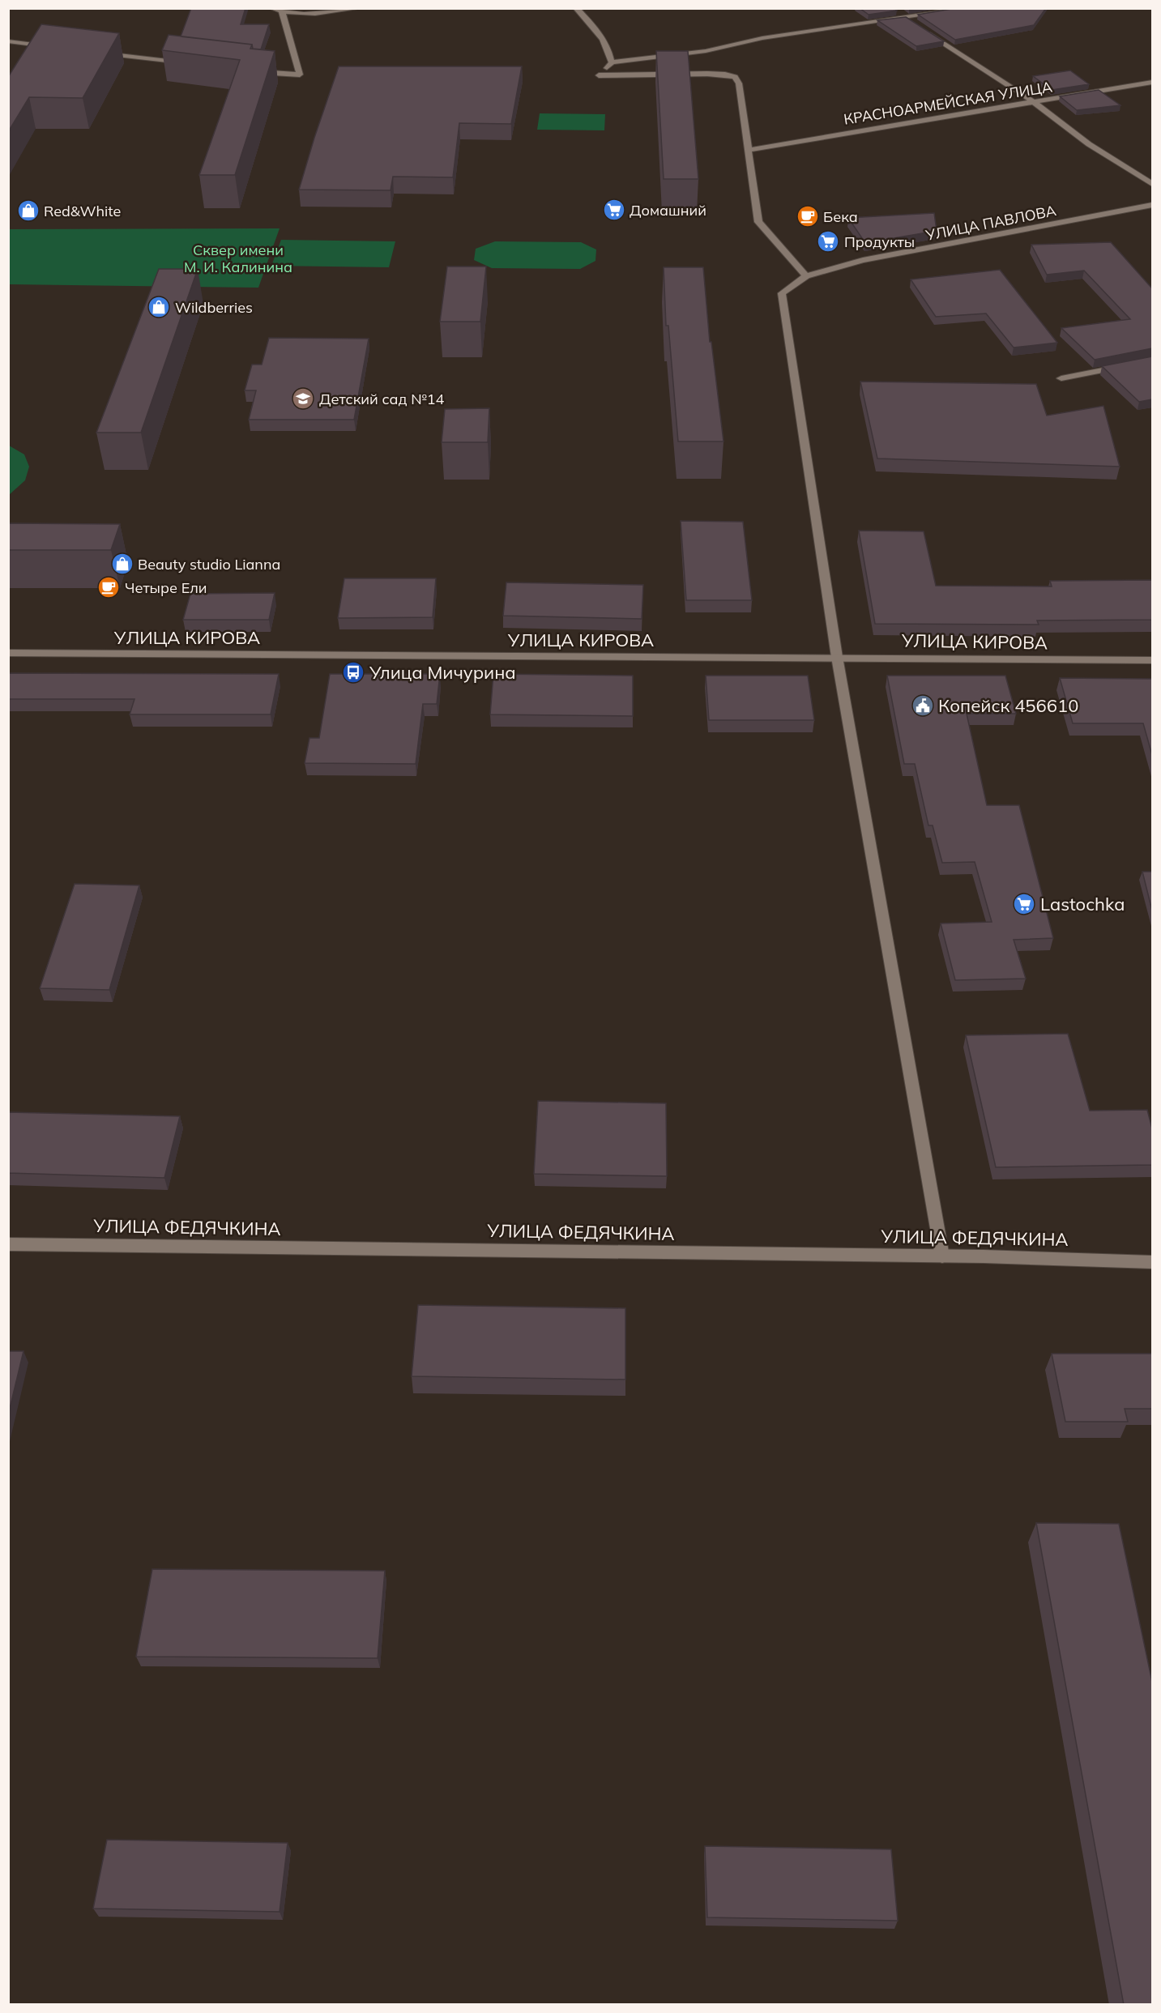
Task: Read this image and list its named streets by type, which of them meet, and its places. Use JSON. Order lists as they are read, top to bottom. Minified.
{"streets":{"street":["КРАСНОАРМЕЙСКАЯ УЛИЦА","УЛИЦА ПАВЛОВА","УЛИЦА КИРОВА","УЛИЦА ФЕДЯЧКИНА"]},"parks":["Сквер имени М. И. Калинина"],"places":{"supermarket":["Домашний","Продукты","Lastochka"],"shop":["Red&White","Wildberries","Beauty studio Lianna"],"cafe":["Бека","Четыре Ели"],"school or university":["Детский сад №14"],"bus stop":["Улица Мичурина"],"public building":["Копейск 456610"]}}
